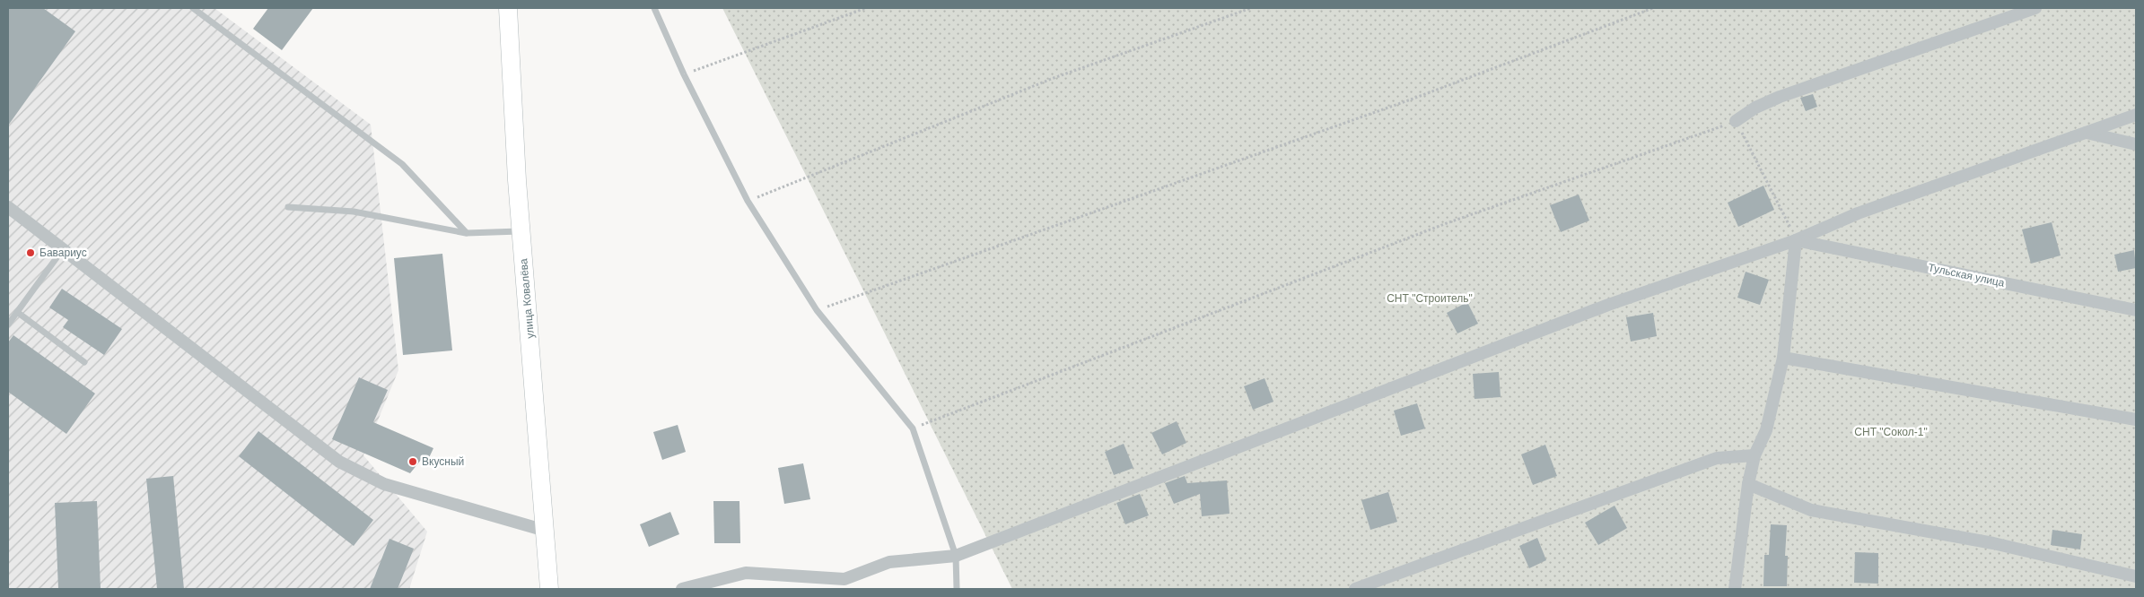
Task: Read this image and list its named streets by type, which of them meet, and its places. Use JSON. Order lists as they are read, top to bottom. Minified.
{"streets":{"street":["Тульская улица","улица Ковалёва"]},"parks":["СНТ \"Строитель\"","СНТ \"Сокол-1\""],"places":["Бавариус","Вкусный"]}
